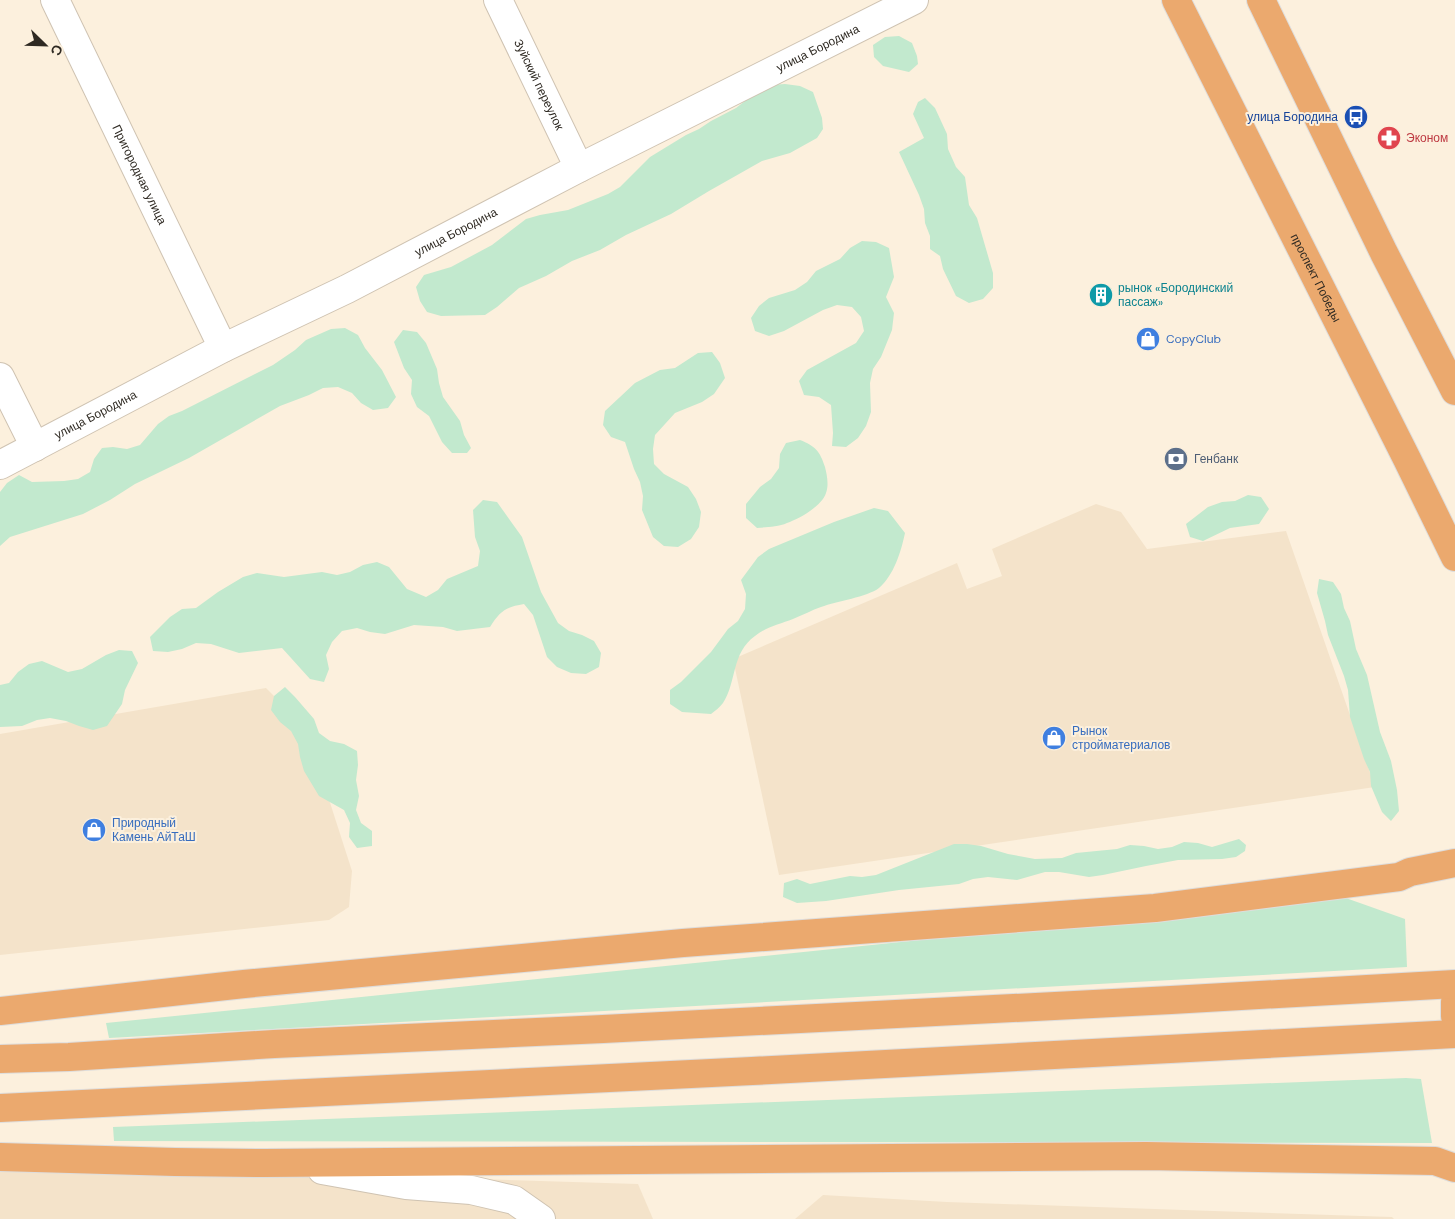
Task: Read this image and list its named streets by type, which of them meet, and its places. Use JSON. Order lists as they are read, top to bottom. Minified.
{"streets":{"main road":["проспект Победы"],"street":["улица Бородина","Зуйский переулок","Пригородная улица"]},"crossings":[["улица Бородина","Зуйский переулок"],["улица Бородина","Пригородная улица"]],"places":{"bus stop":["улица Бородина"],"pharmacy":["Эконом"],"building":["рынок «Бородинский пассаж»"],"shop":["CopyClub","Рынок стройматериалов","Природный Камень АйТаШ"],"bank":["Генбанк"]},"north":"bottom right"}
